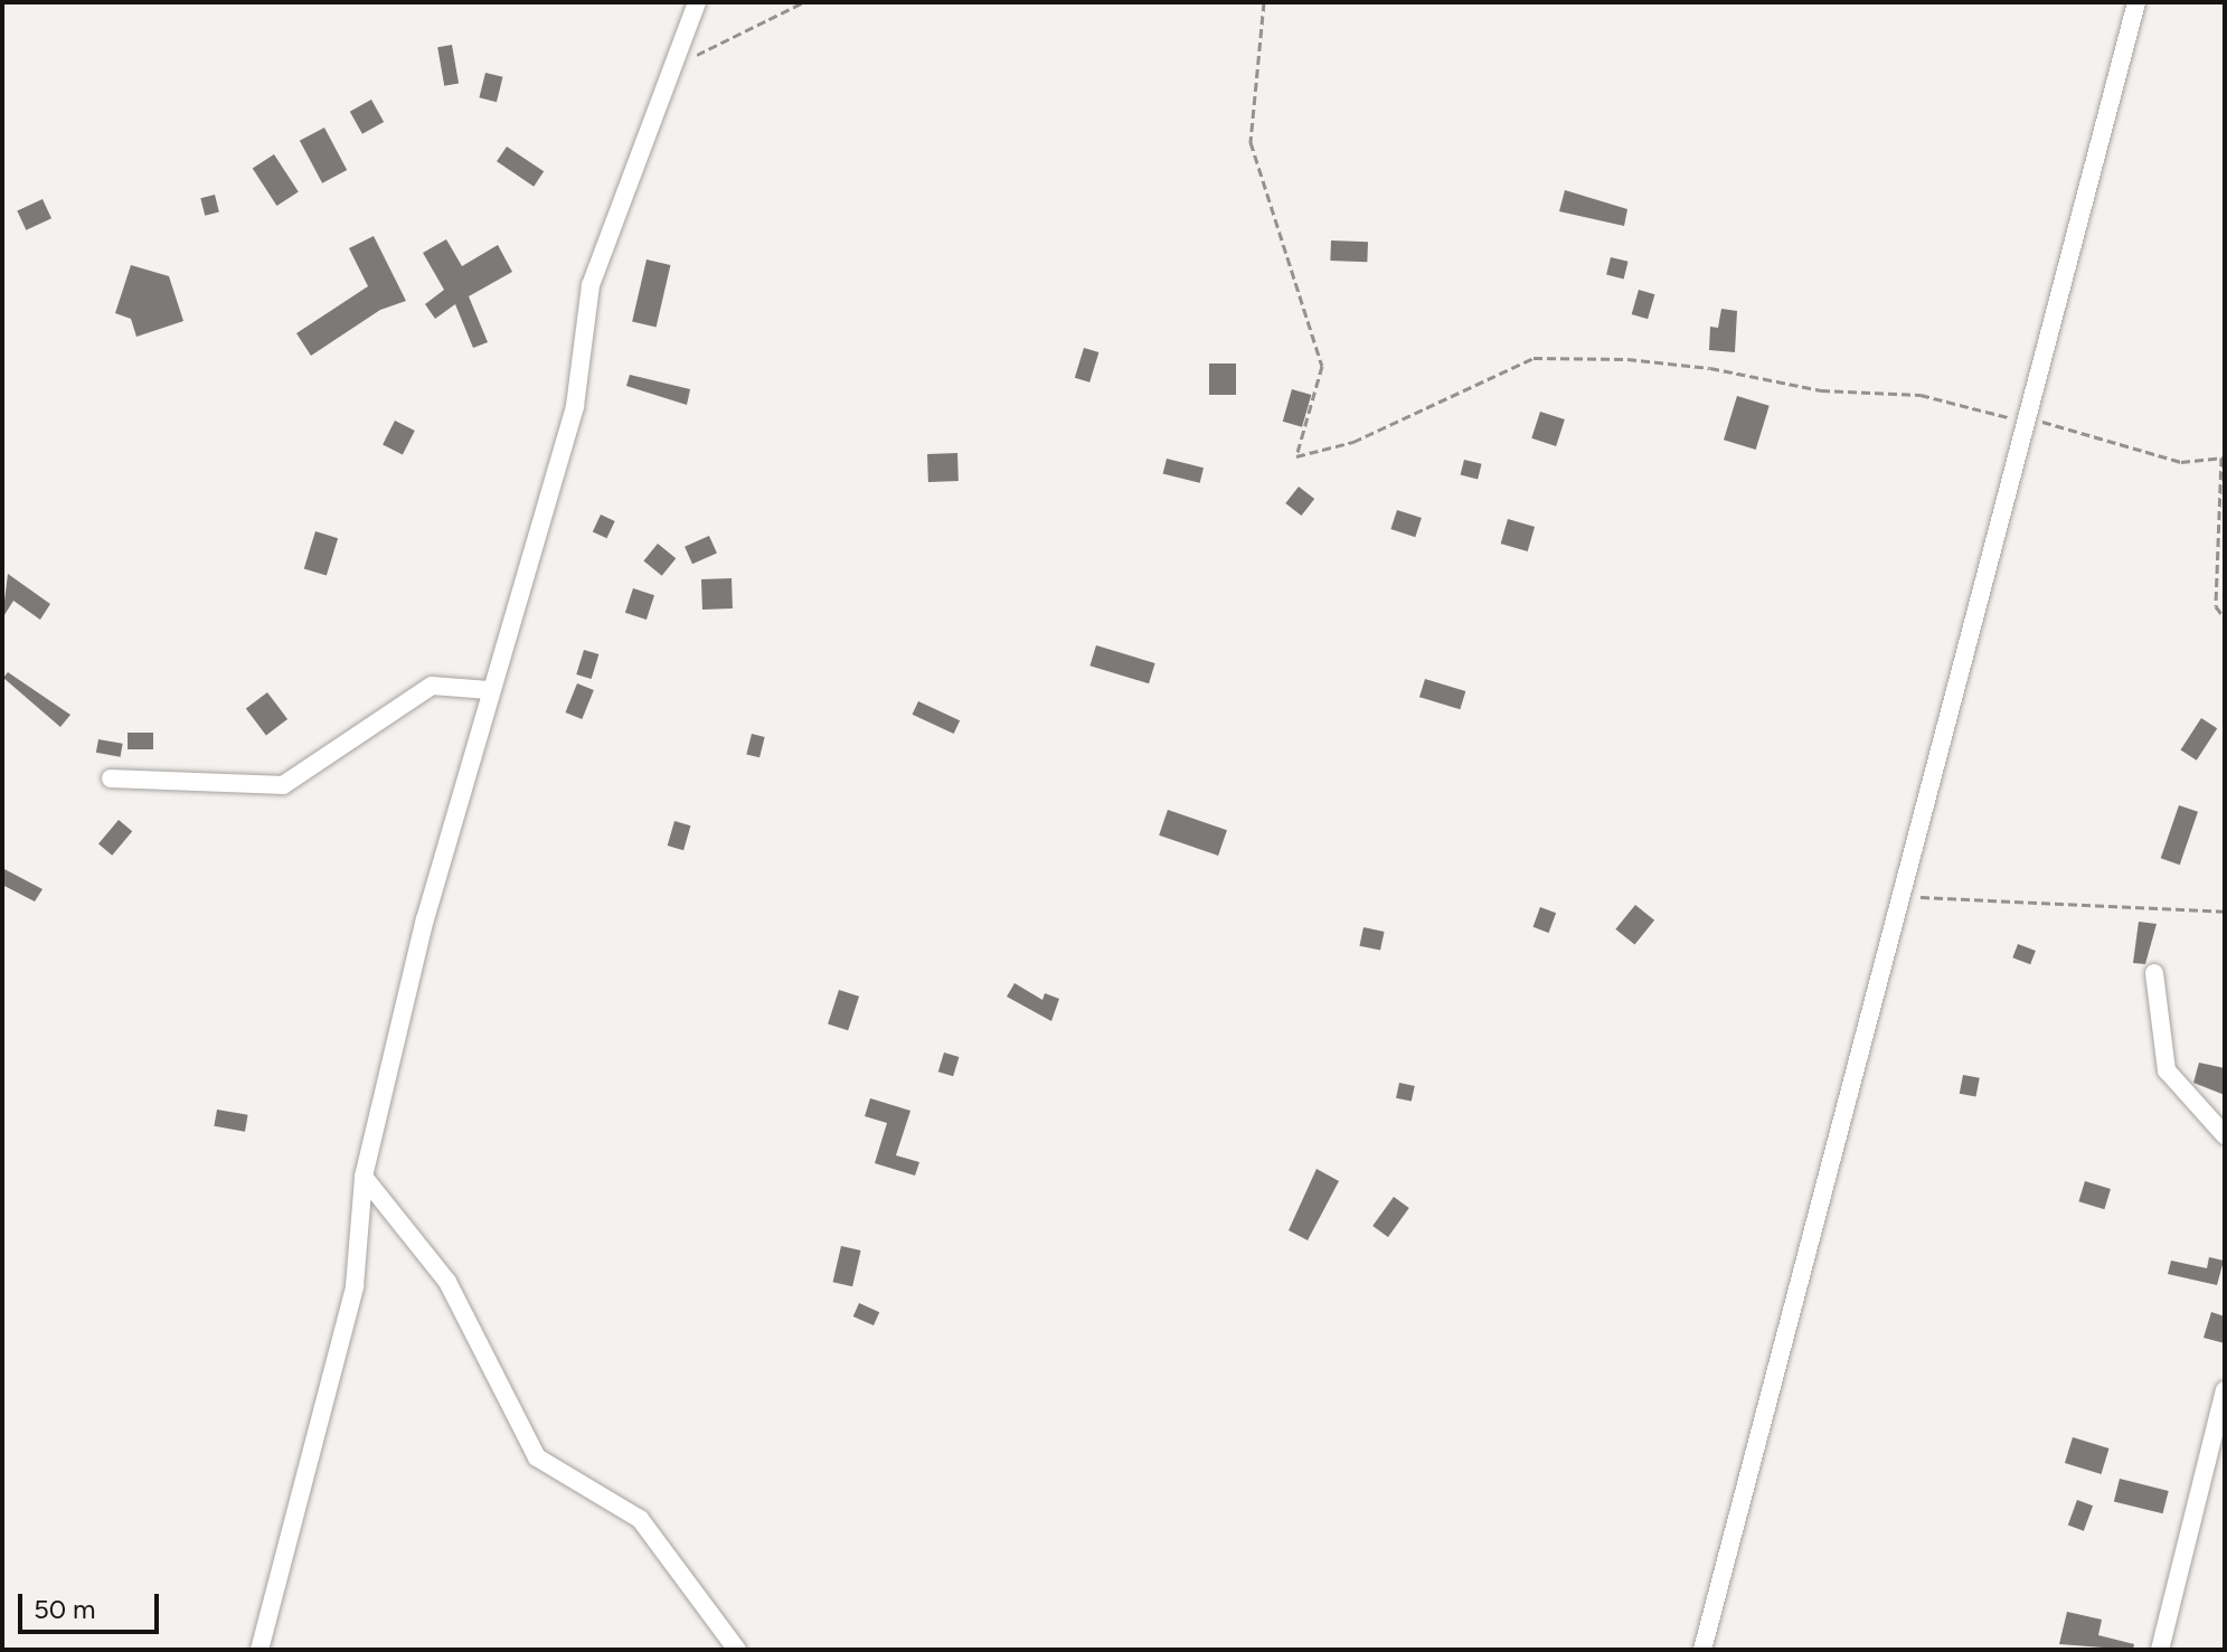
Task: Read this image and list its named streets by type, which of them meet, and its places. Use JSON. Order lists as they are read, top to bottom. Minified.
{"scale_bar":"50 m"}
